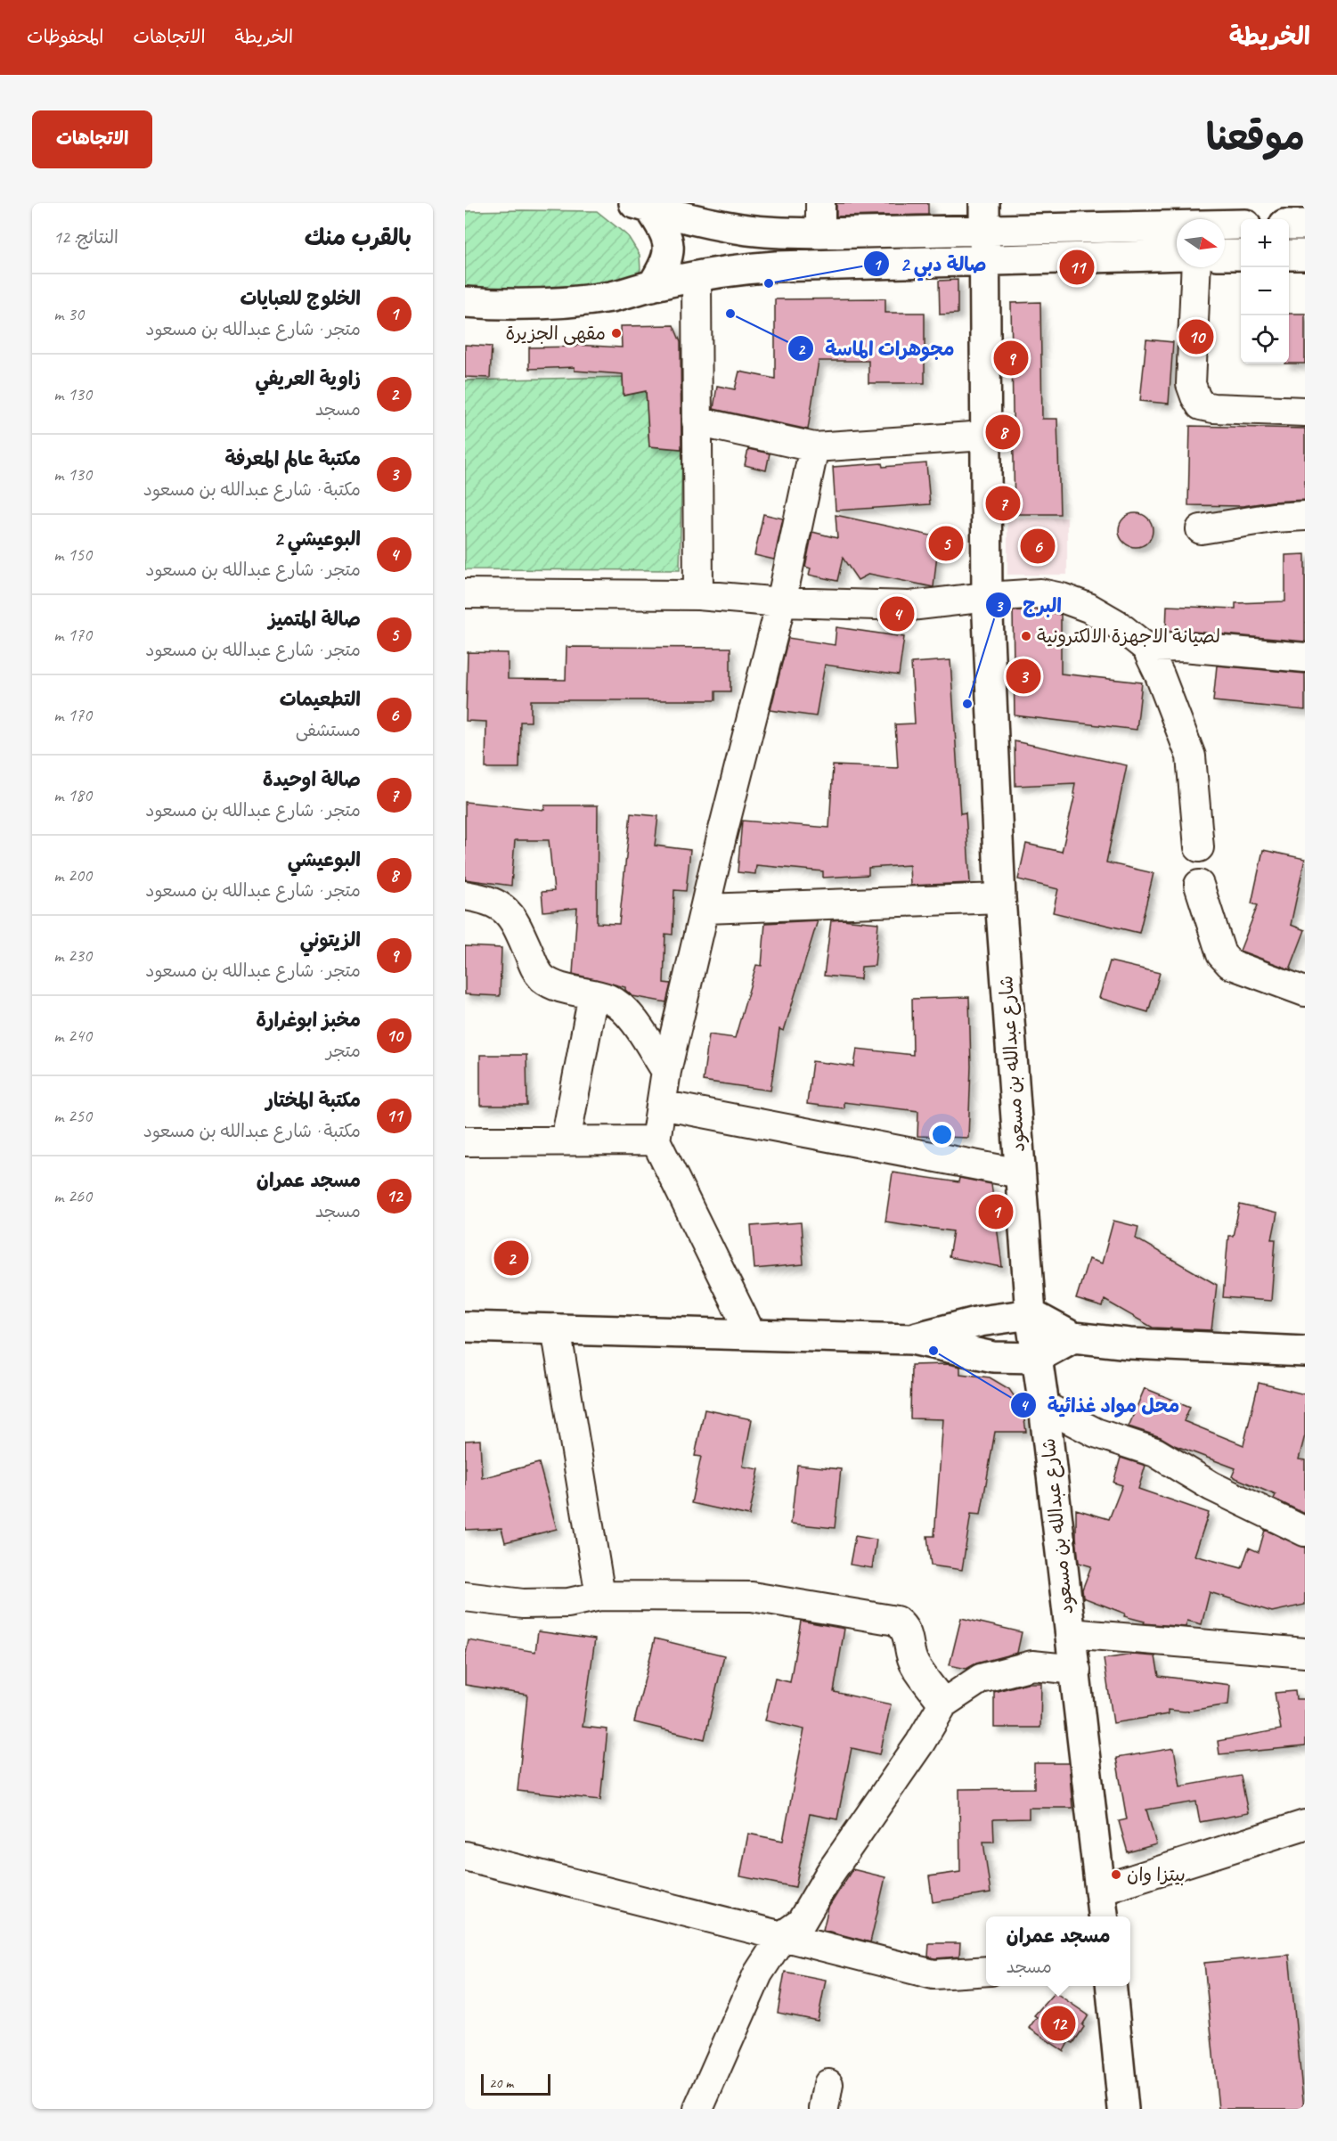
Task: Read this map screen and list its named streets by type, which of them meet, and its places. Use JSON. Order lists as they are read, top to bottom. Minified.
{"streets":{"street":["شارع عبدالله بن مسعود"]},"places":["صالة دبي 2","مجوهرات الماسة","مقهى الجزيرة","لصيانة اﻻجهزة اﻻلكترونية","البرج","محل مواد غذائية","بيتزا وان"],"scale_bar":"20 m","north":"right","page":{"header":"الخريطة","nav":["الخريطة","الاتجاهات","المحفوظات"],"title":"موقعنا","buttons":"الاتجاهات","heading":["بالقرب منك","النتائج: 12"],"map_buttons":["+","−"],"pins":["11","10","9","8","7","5","6","4","3","1","2","12"],"list":[{"mark":"1","name":"الخلوج للعبايات","note":"متجر · شارع عبدالله بن مسعود","value":"30 m"},{"mark":"2","name":"زاوية العريفي","note":"مسجد","value":"130 m"},{"mark":"3","name":"مكتبة عالم المعرفة","note":"مكتبة · شارع عبدالله بن مسعود","value":"130 m"},{"mark":"4","name":"البوعيشي 2","note":"متجر · شارع عبدالله بن مسعود","value":"150 m"},{"mark":"5","name":"صالة المتميز","note":"متجر · شارع عبدالله بن مسعود","value":"170 m"},{"mark":"6","name":"التطعيمات","note":"مستشفى","value":"170 m"},{"mark":"7","name":"صالة اوحيدة","note":"متجر · شارع عبدالله بن مسعود","value":"180 m"},{"mark":"8","name":"البوعيشي","note":"متجر · شارع عبدالله بن مسعود","value":"200 m"},{"mark":"9","name":"الزيتوني","note":"متجر · شارع عبدالله بن مسعود","value":"230 m"},{"mark":"10","name":"مخبز ابوغرارة","note":"متجر","value":"240 m"},{"mark":"11","name":"مكتبة المختار","note":"مكتبة · شارع عبدالله بن مسعود","value":"250 m"},{"mark":"12","name":"مسجد عمران","note":"مسجد","value":"260 m"}],"popup":["مسجد عمران","مسجد"],"scale":"20 m"}}
